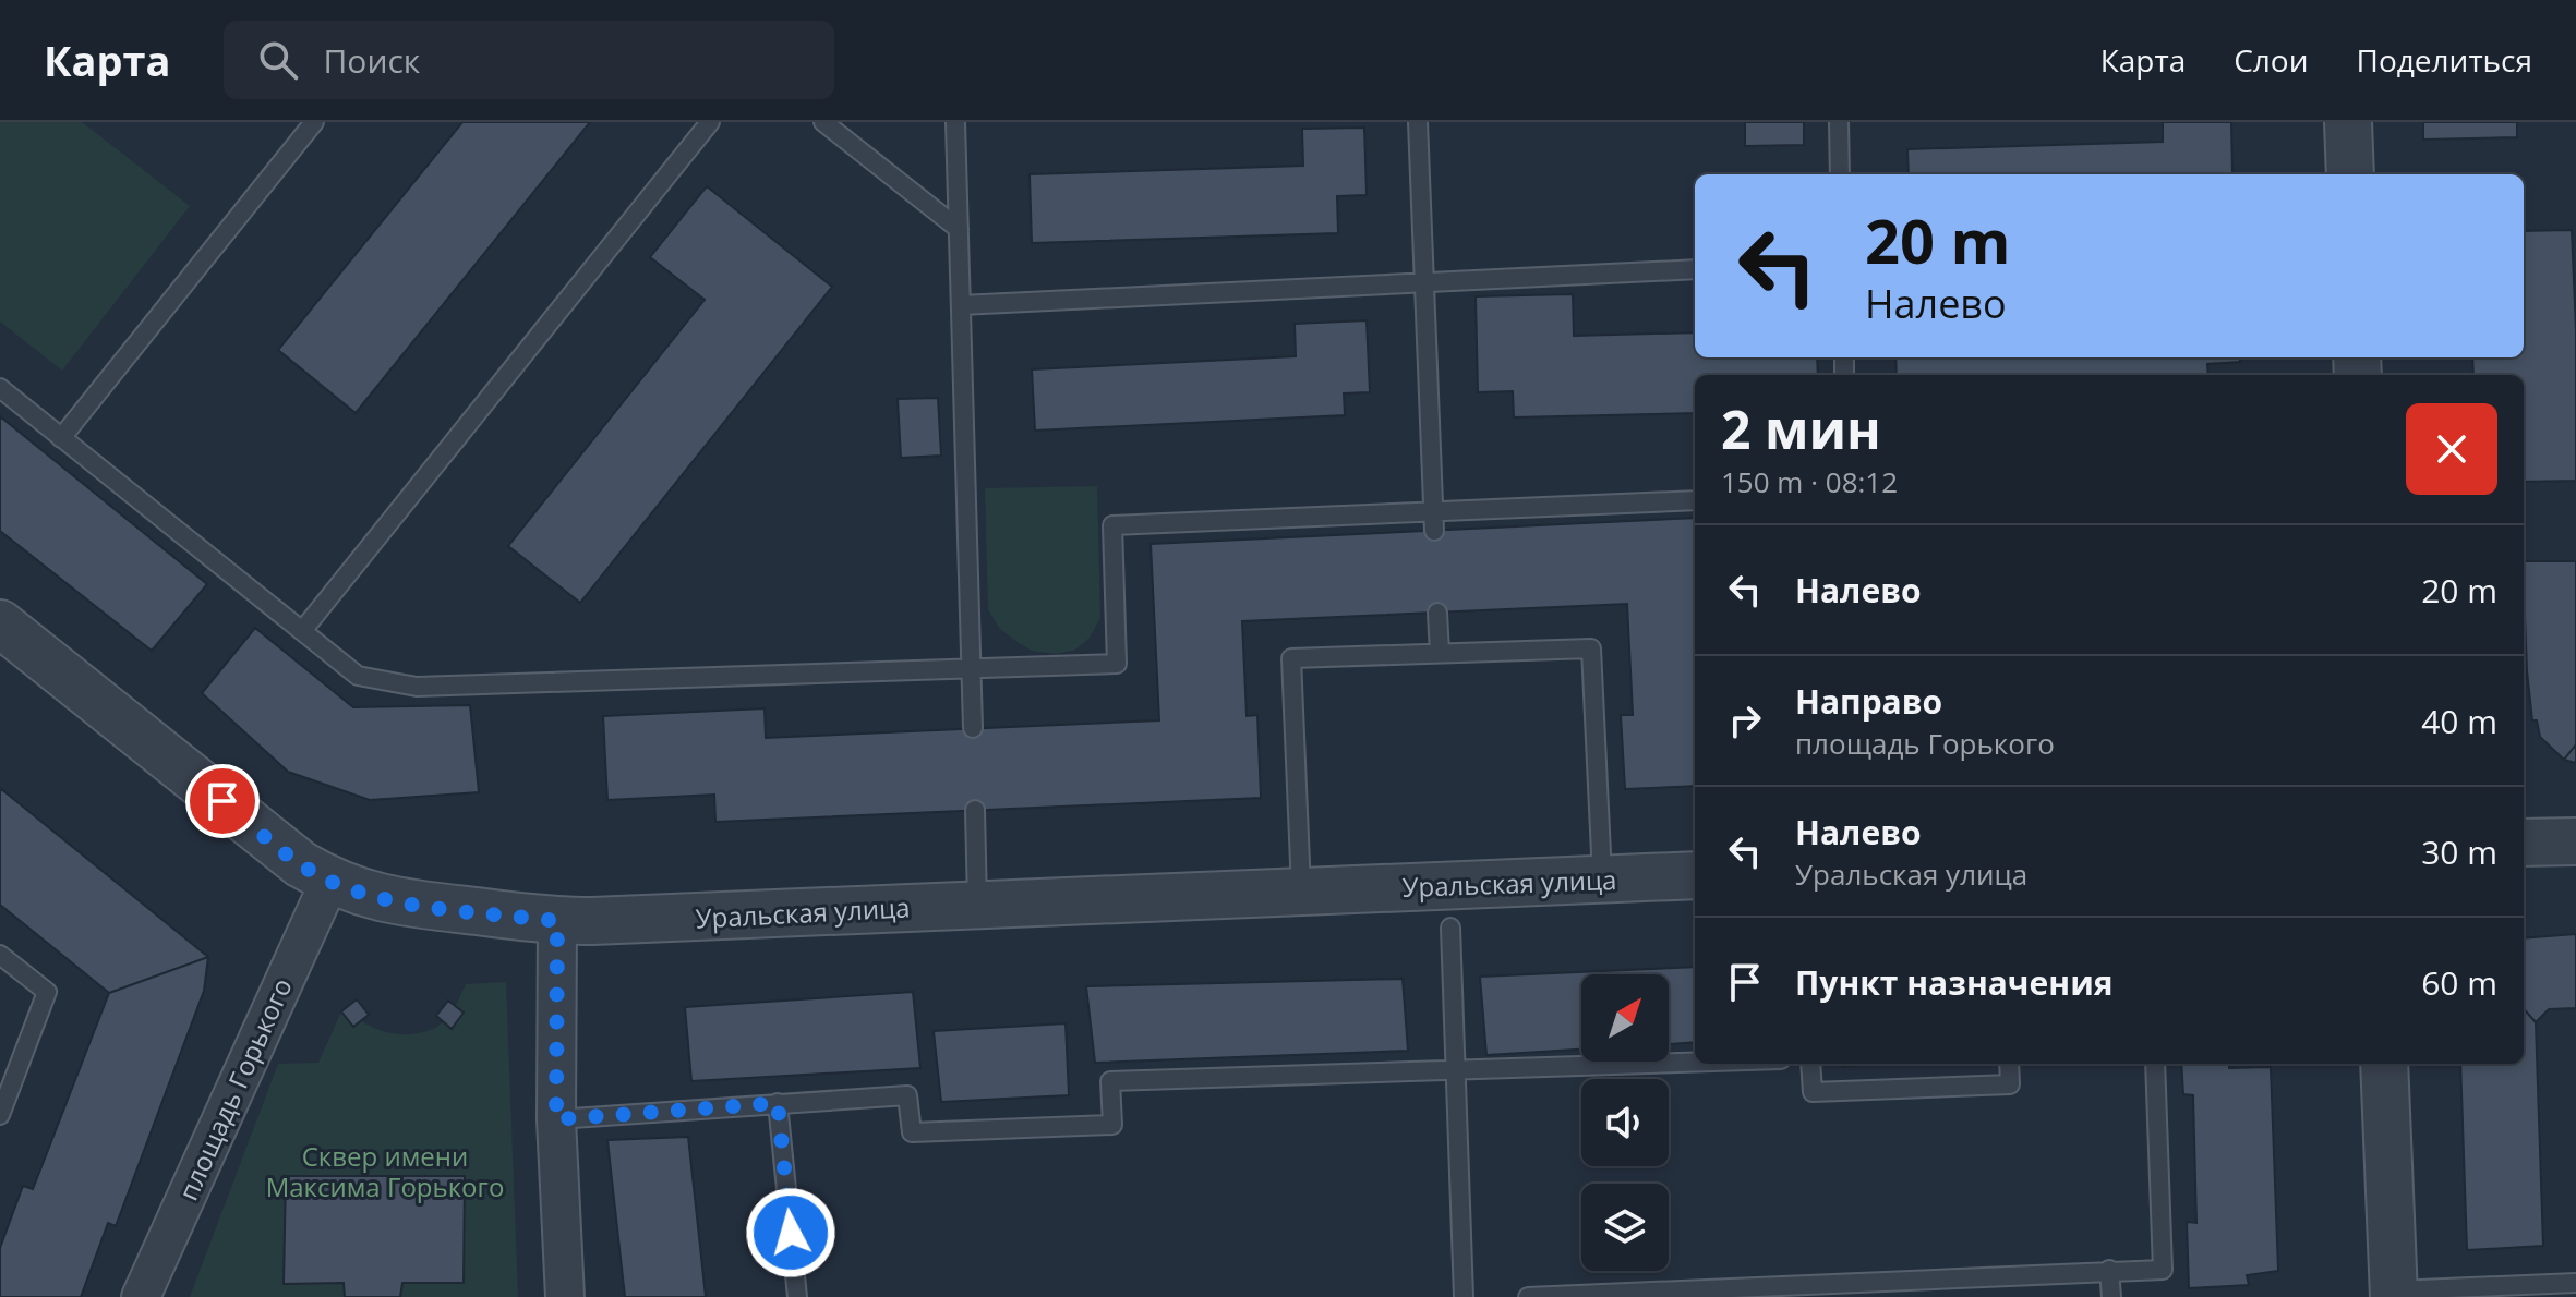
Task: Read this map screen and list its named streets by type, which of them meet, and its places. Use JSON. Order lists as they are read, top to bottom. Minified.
{"streets":{"street":["Уральская улица","площадь Горького"]},"crossings":[["Уральская улица","площадь Горького"]],"parks":["Сквер имени Максима Горького"],"north":"top right","page":{"header":"Карта","search":"Поиск","nav":["Карта","Слои","Поделиться"],"turn":["20 m","Налево"],"heading":["2 мин","150 m · 08:12"],"list":[{"name":"Налево","value":"20 m"},{"name":"Направо","note":"площадь Горького","value":"40 m"},{"name":"Налево","note":"Уральская улица","value":"30 m"},{"name":"Пункт назначения","value":"60 m"}]}}
